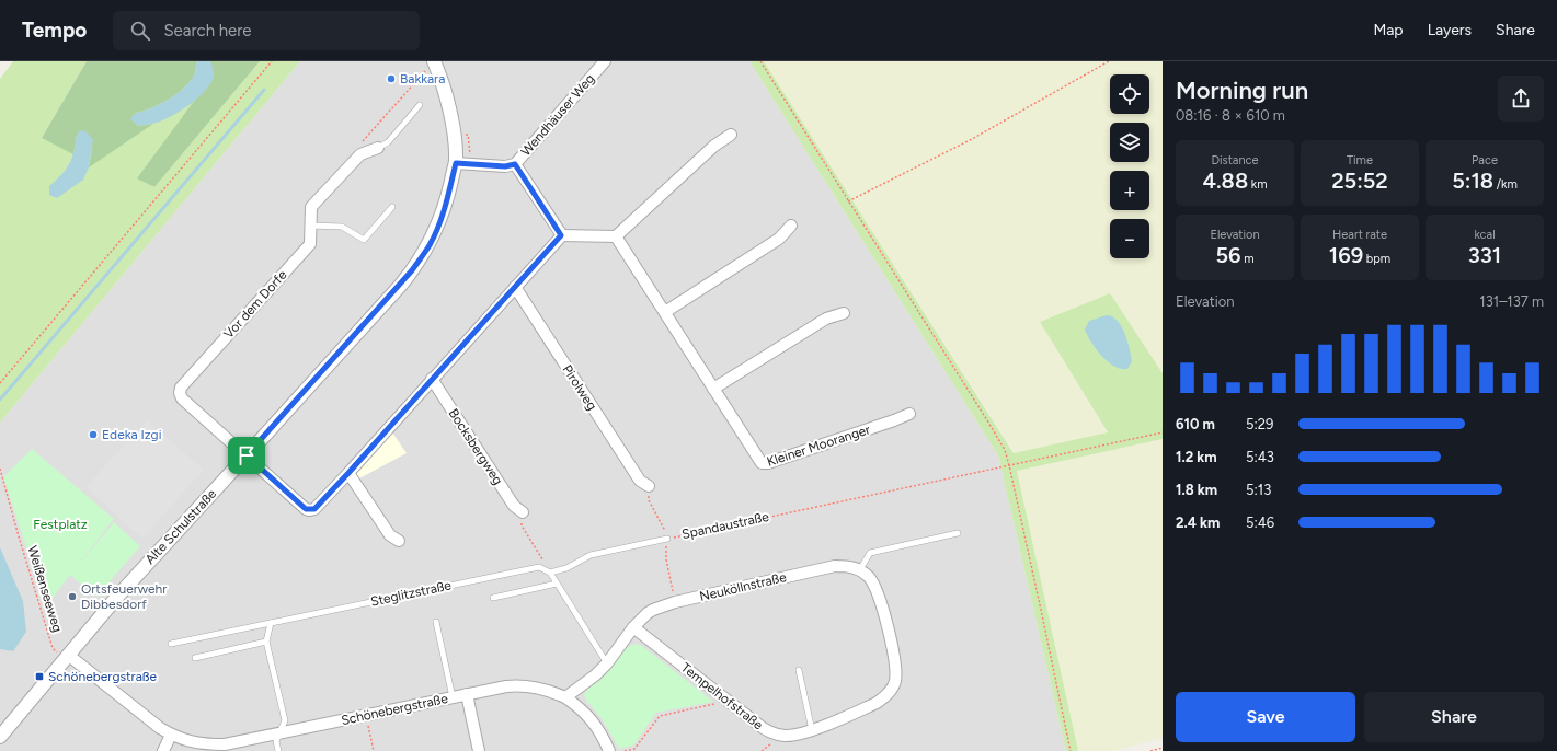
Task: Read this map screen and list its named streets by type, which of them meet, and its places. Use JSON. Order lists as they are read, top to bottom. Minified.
{"streets":{"street":["Wendhäuser Weg","Vor dem Dorfe","Pirolweg","Kleiner Mooranger","Bocksbergweg","Alte Schulstraße","Neuköllnstraße","Tempelhofstraße","Schönebergstraße"],"lane":["Spandaustraße","Steglitzstraße"],"path":["Weißenseeweg"]},"crossings":[["Wendhäuser Weg","Alte Schulstraße"],["Vor dem Dorfe","Alte Schulstraße"],["Spandaustraße","Steglitzstraße"],["Alte Schulstraße","Weißenseeweg"],["Alte Schulstraße","Schönebergstraße"],["Neuköllnstraße","Tempelhofstraße"],["Weißenseeweg","Schönebergstraße"]],"parks":["Festplatz"],"places":{"other":["Bakkara","Edeka Izgi","Ortsfeuerwehr Dibbesdorf"],"transit":["Schönebergstraße"]},"page":{"header":"Tempo","search":"Search here","nav":["Map","Layers","Share"],"heading":["Morning run","08:16 · 8 × 610 m"],"map_buttons":["+","−"],"stats":[["Distance","4.88 km"],["Time","25:52"],["Pace","5:18 /km"],["Elevation","56 m"],["Heart rate","169 bpm"],["kcal","331"]],"chart":["Elevation","131–137 m"],"list":[{"name":"610 m","note":"5:29"},{"name":"1.2 km","note":"5:43"},{"name":"1.8 km","note":"5:13"},{"name":"2.4 km","note":"5:46"}],"buttons":["Save","Share"]}}
